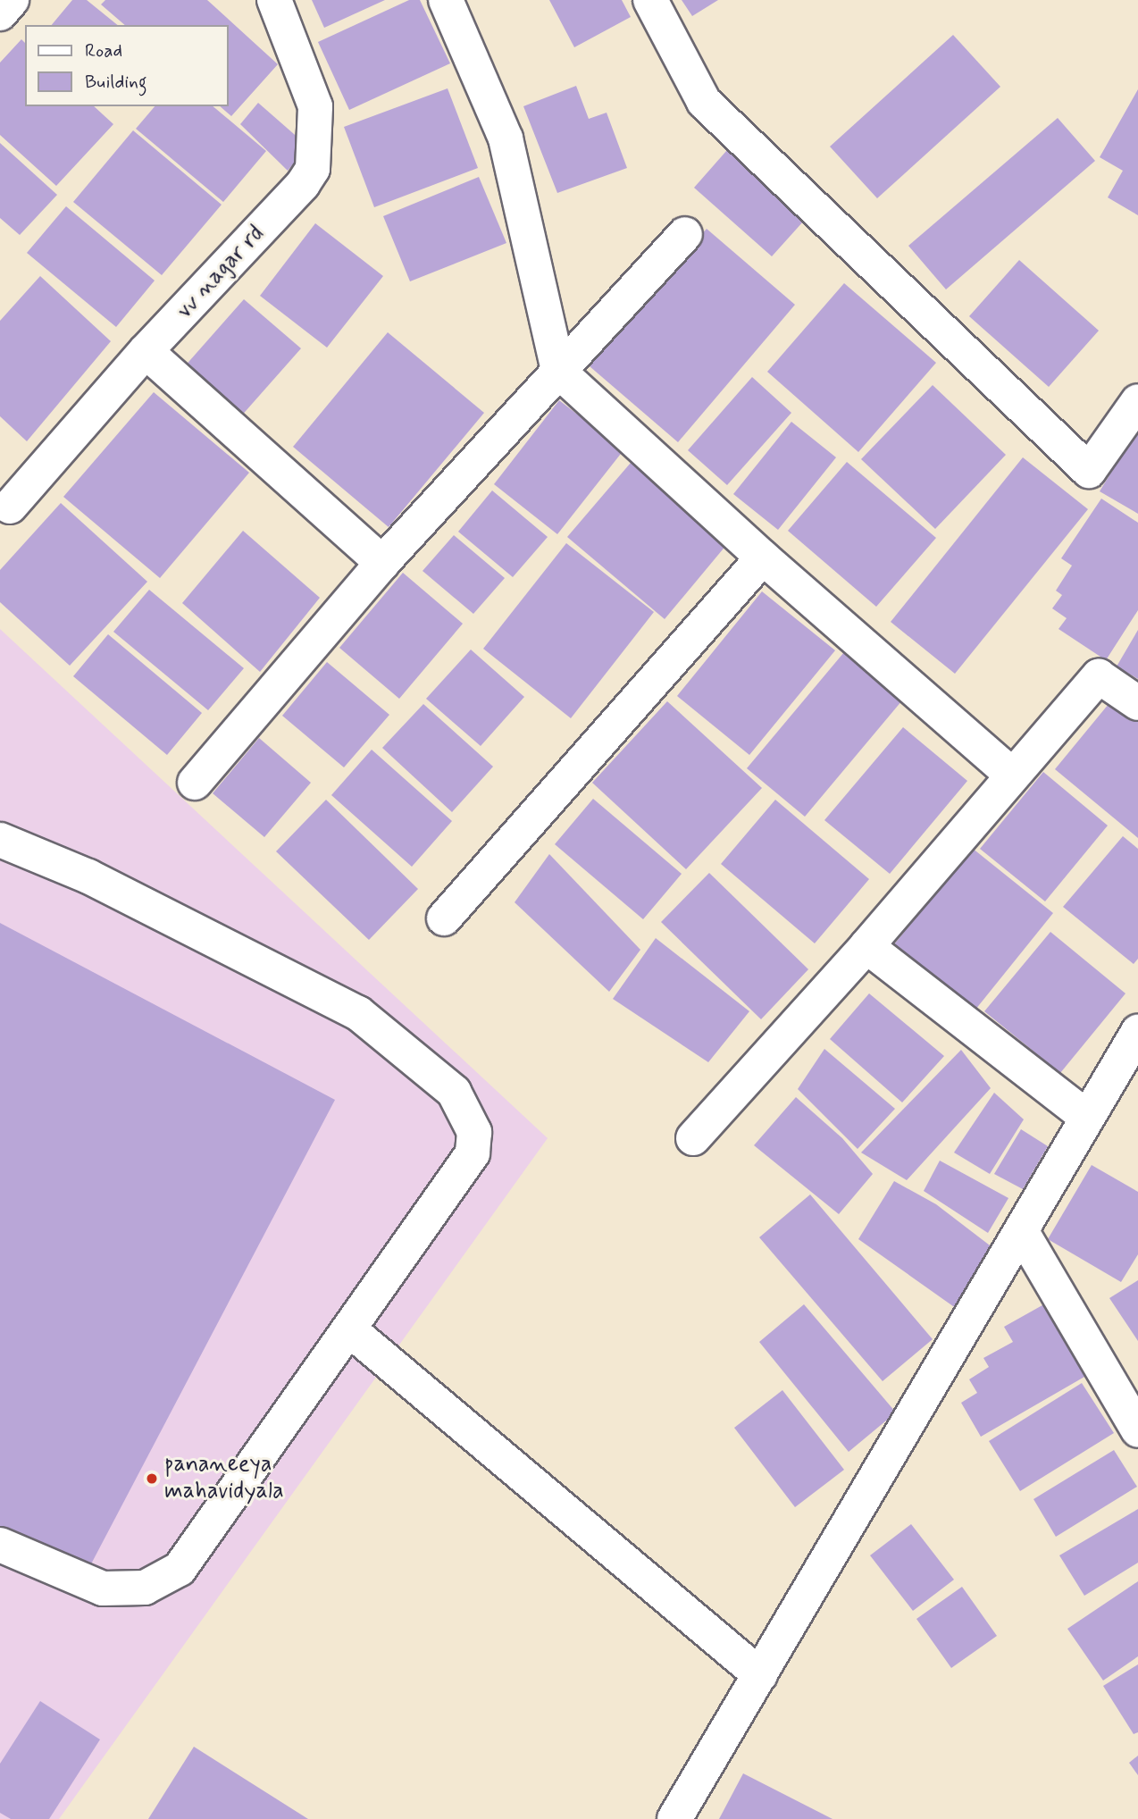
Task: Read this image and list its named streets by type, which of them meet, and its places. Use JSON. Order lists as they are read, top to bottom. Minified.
{"streets":{"street":["vv nagar rd"]},"places":["pananeeya mahavidyala"],"legend":["Road","Building"]}
